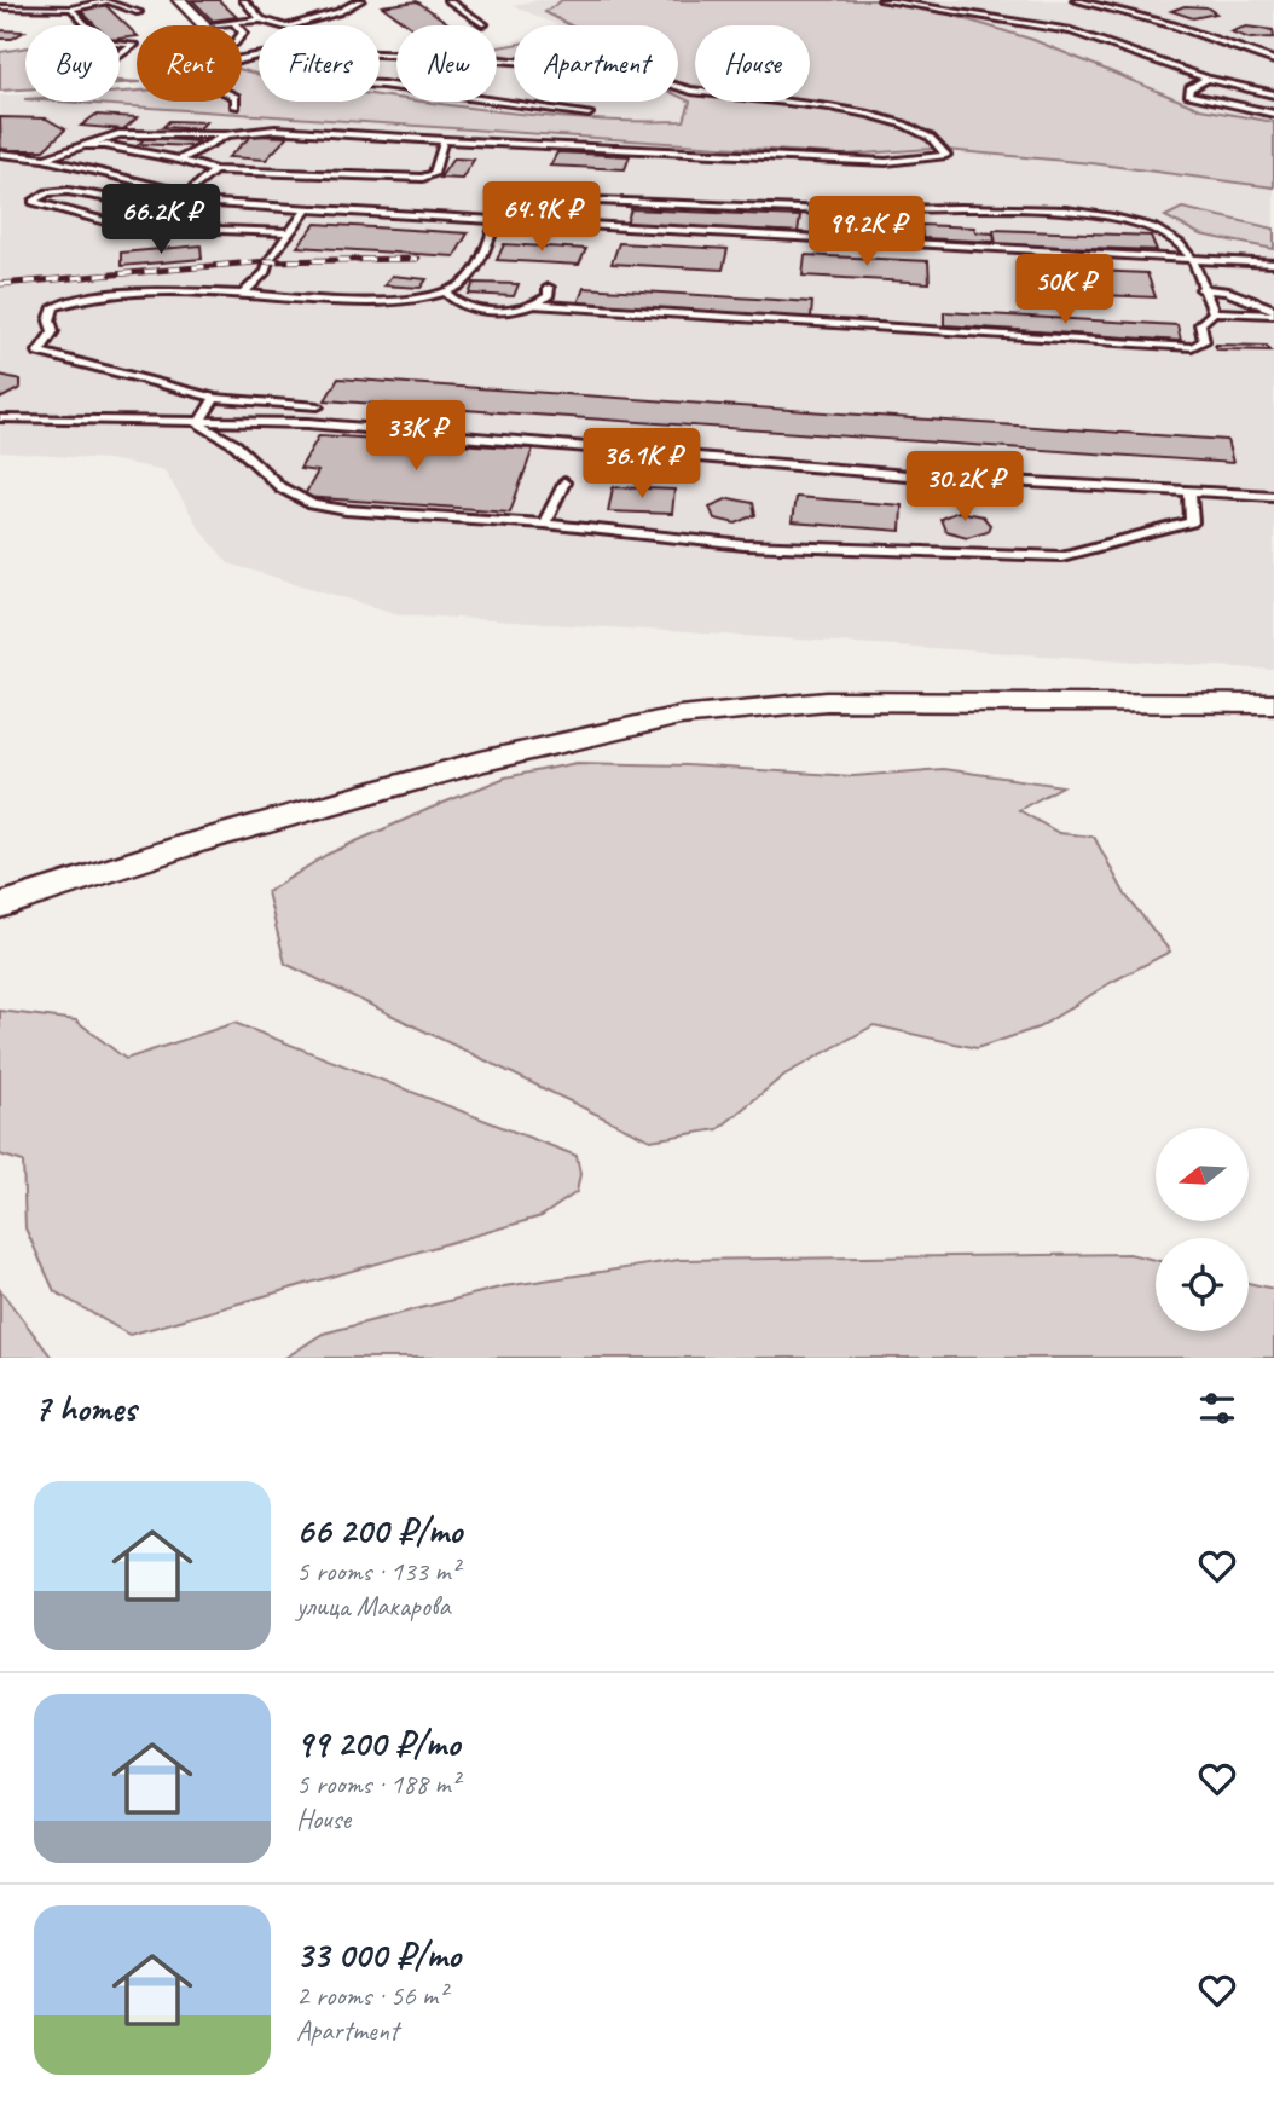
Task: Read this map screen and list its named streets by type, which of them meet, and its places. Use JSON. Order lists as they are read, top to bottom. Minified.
{"north":"left","page":{"chip":["Buy","Rent","Filters","New","Apartment","House"],"price":["64.9K ₽","66.2K ₽","99.2K ₽","50K ₽","33K ₽","36.1K ₽","30.2K ₽"],"heading":"7 homes","list":[{"name":"66 200 ₽/mo","note":"5 rooms · 133 m² · улица Макарова"},{"name":"99 200 ₽/mo","note":"5 rooms · 188 m² · House"},{"name":"33 000 ₽/mo","note":"2 rooms · 56 m² · Apartment"}]}}
